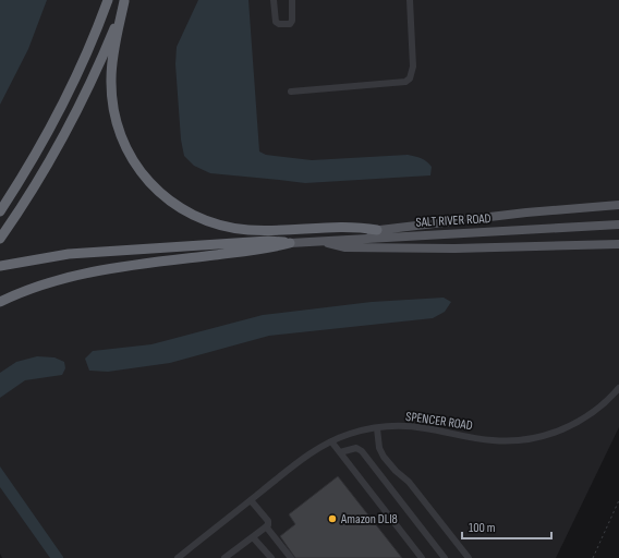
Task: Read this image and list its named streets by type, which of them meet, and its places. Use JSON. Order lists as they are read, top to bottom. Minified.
{"streets":{"main road":["SALT RIVER ROAD"],"street":["SPENCER ROAD"]},"places":["Amazon DLI8"],"scale_bar":"100 m"}
